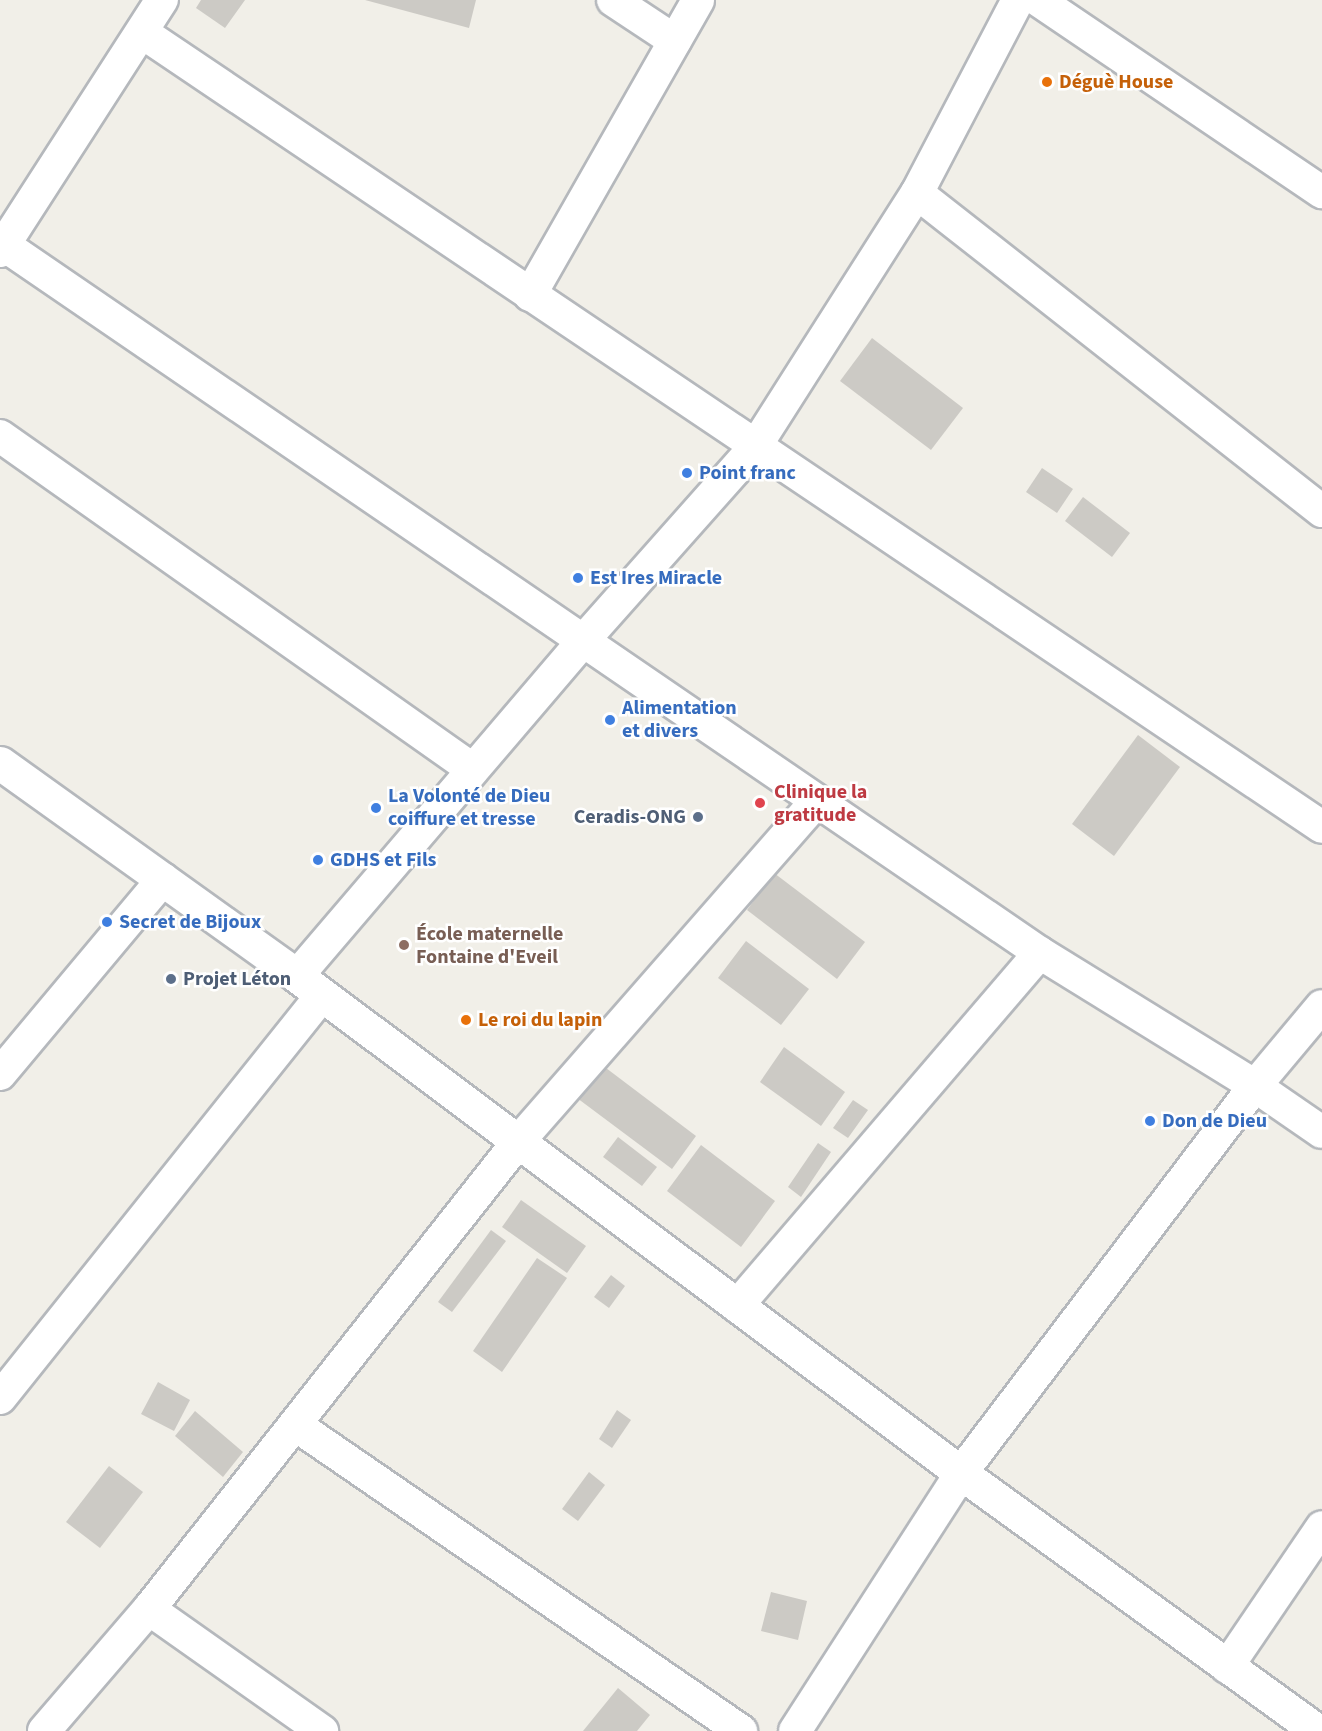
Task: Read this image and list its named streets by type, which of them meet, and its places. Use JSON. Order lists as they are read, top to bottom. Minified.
{"places":["Déguè House","Point franc","Est Ires Miracle","Alimentation et divers","Clinique la gratitude","La Volonté de Dieu coiffure et tresse","Ceradis-ONG","GDHS et Fils","Secret de Bijoux","École maternelle Fontaine d'Eveil","Projet Léton","Le roi du lapin","Don de Dieu"]}
